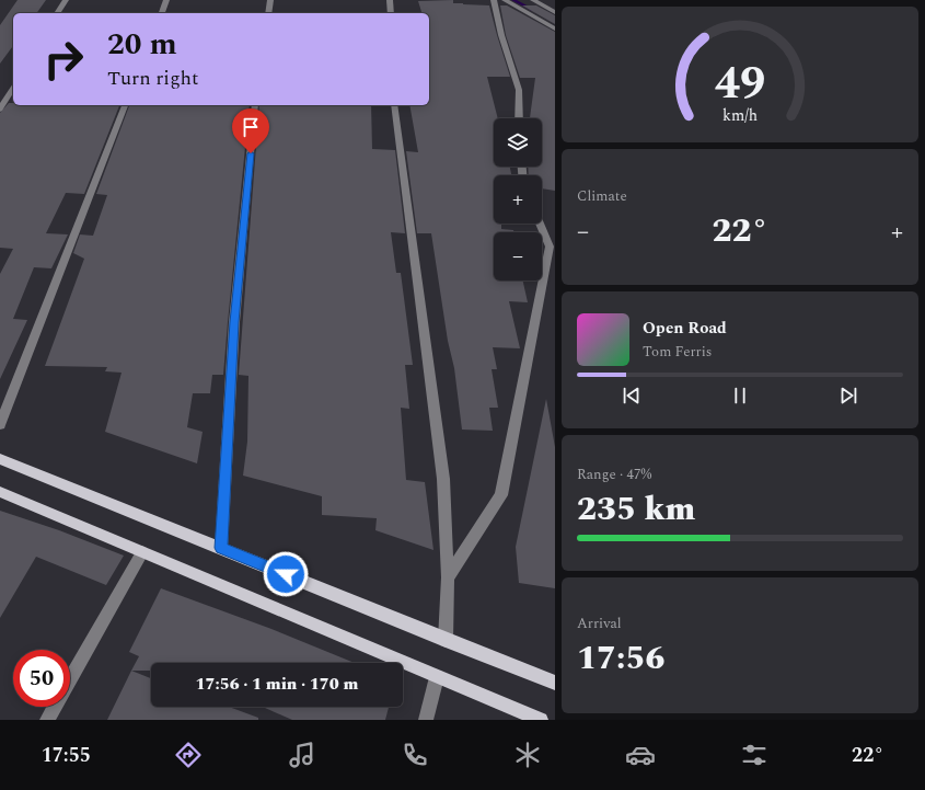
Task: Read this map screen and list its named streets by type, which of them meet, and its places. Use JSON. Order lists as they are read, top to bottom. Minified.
{"page":{"turn":["20 m","Turn right"],"map_buttons":["+","−"],"tile":["Climate",["Range · 47%","235 km"],["Arrival","17:56"]],"heat":["−","22°","+"],"song":["Open Road","Tom Ferris"],"limit":"50","trip":"17:56 · 1 min · 170 m","tabs":["17:55","22°"],"gauge":["49","km/h"]}}
